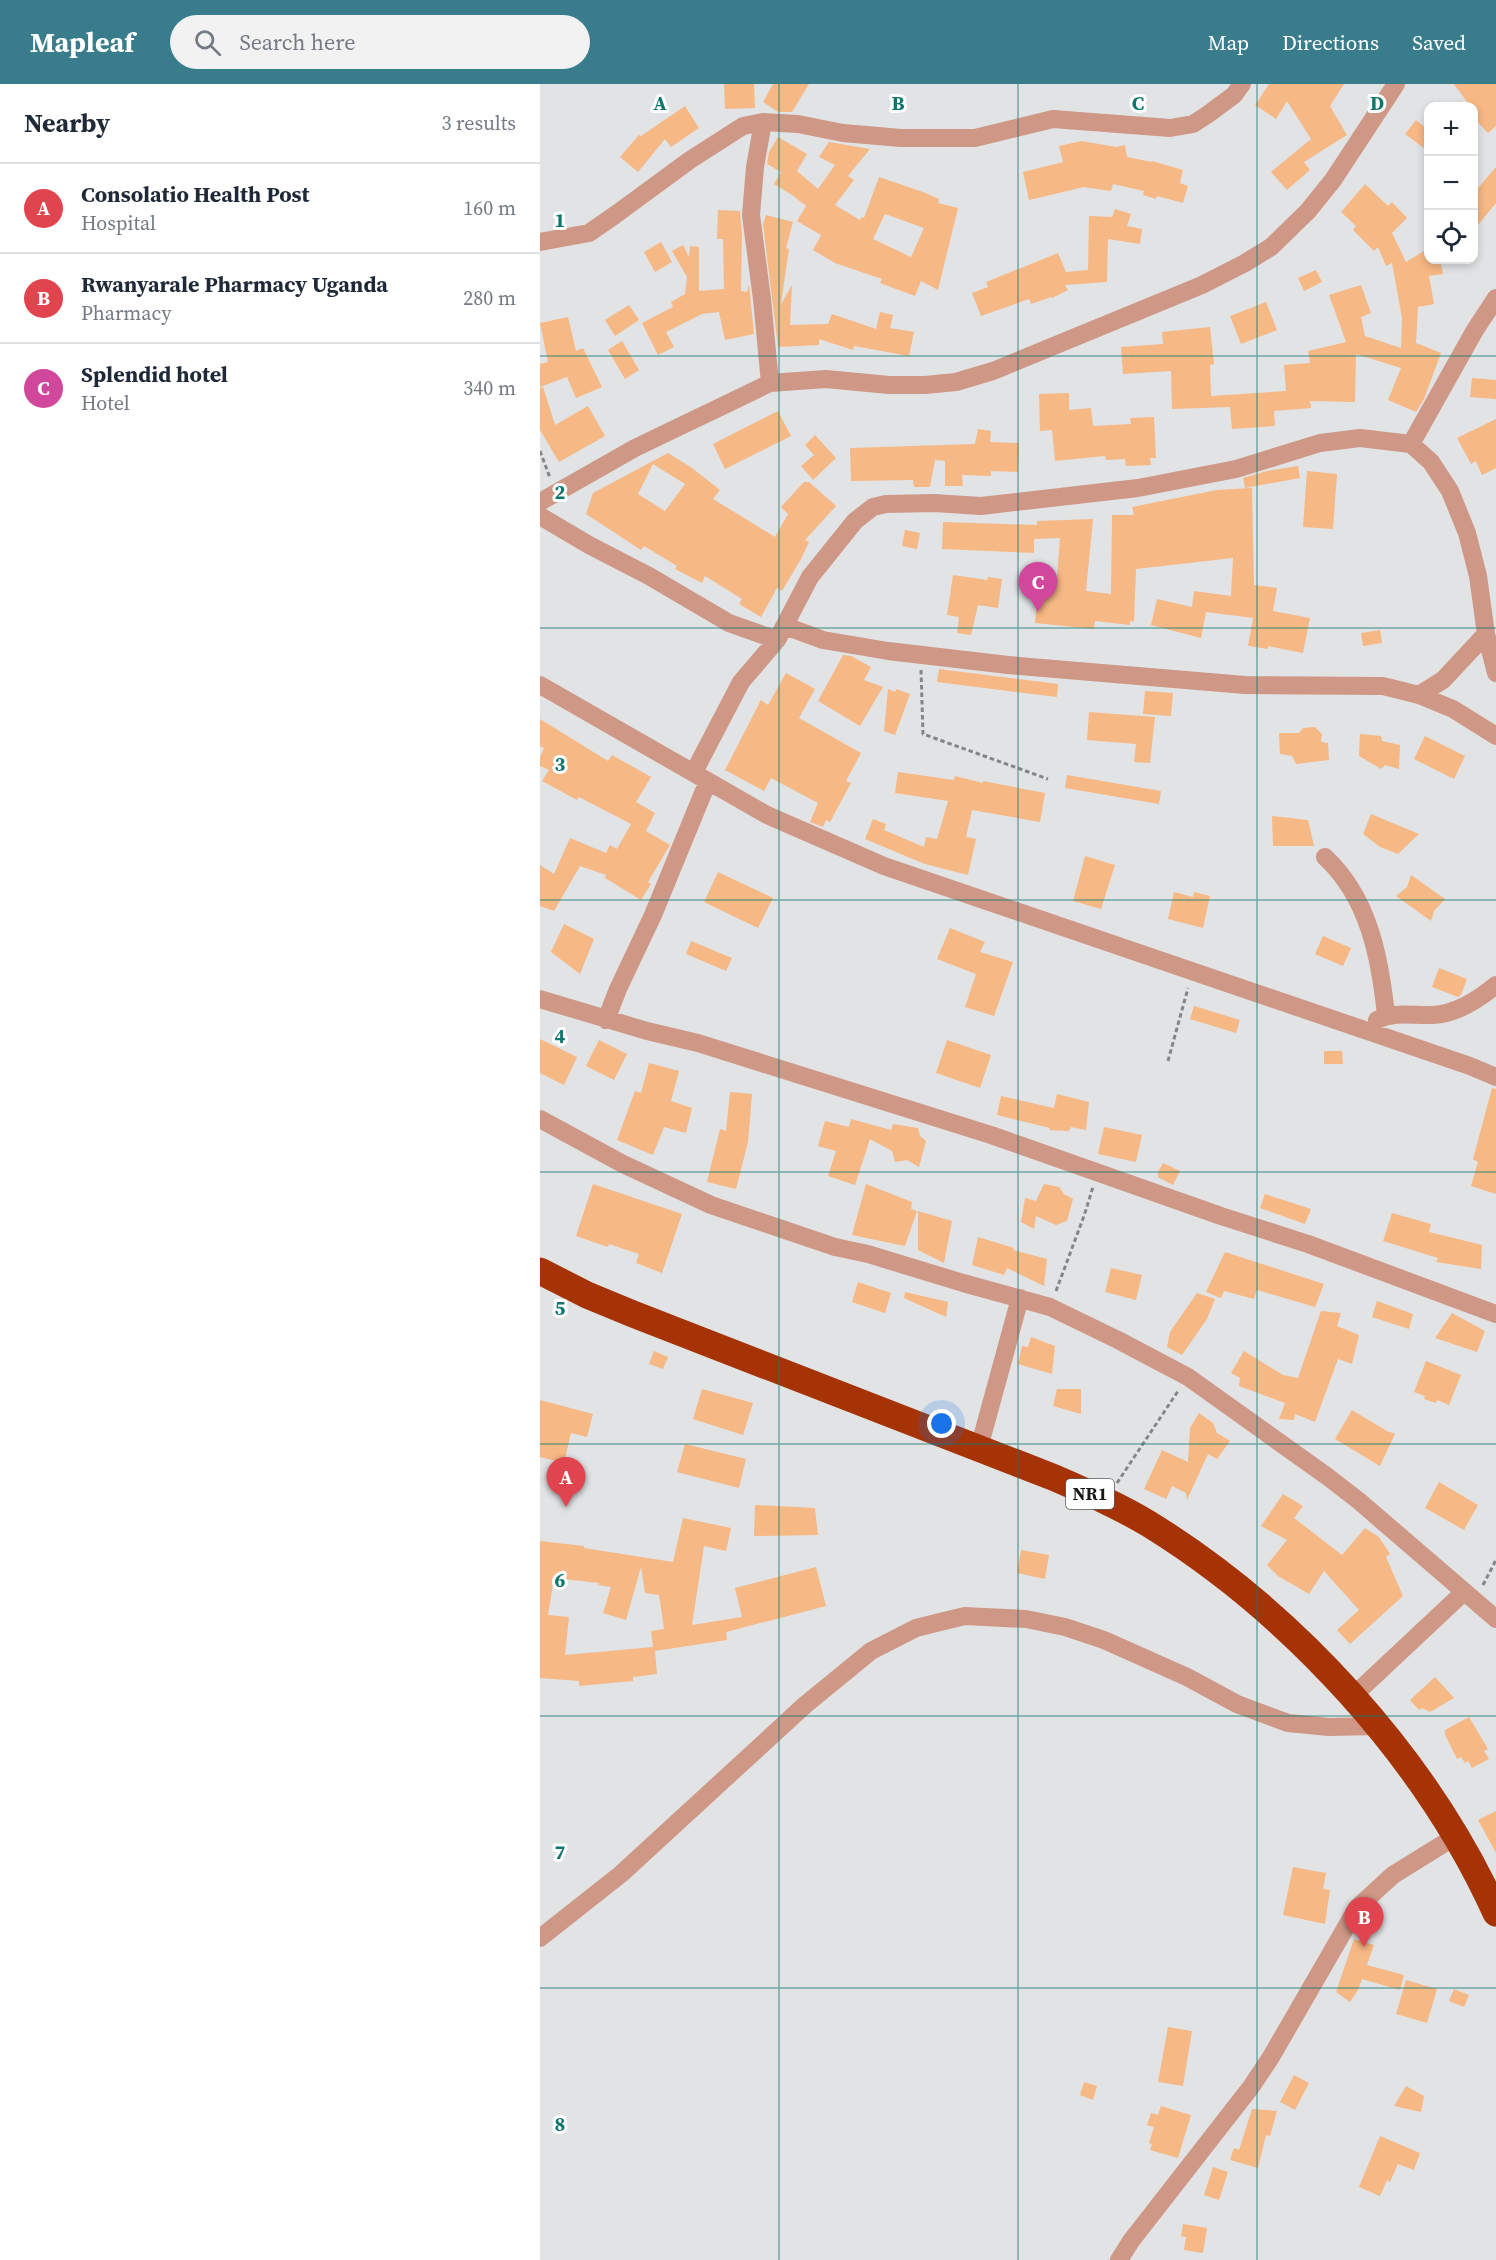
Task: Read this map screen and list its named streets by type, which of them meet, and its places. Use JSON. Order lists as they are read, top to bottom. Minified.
{"streets":{"highway":["NR1"]},"page":{"header":"Mapleaf","search":"Search here","nav":["Map","Directions","Saved"],"heading":["Nearby","3 results"],"map_buttons":["+","−"],"list":[{"mark":"A","name":"Consolatio Health Post","note":"Hospital","value":"160 m"},{"mark":"B","name":"Rwanyarale Pharmacy Uganda","note":"Pharmacy","value":"280 m"},{"mark":"C","name":"Splendid hotel","note":"Hotel","value":"340 m"}],"pins":["C","A","B"]},"grid":{"columns":["A","B","C","D"],"rows":["1","2","3","4","5","6","7","8"]}}
